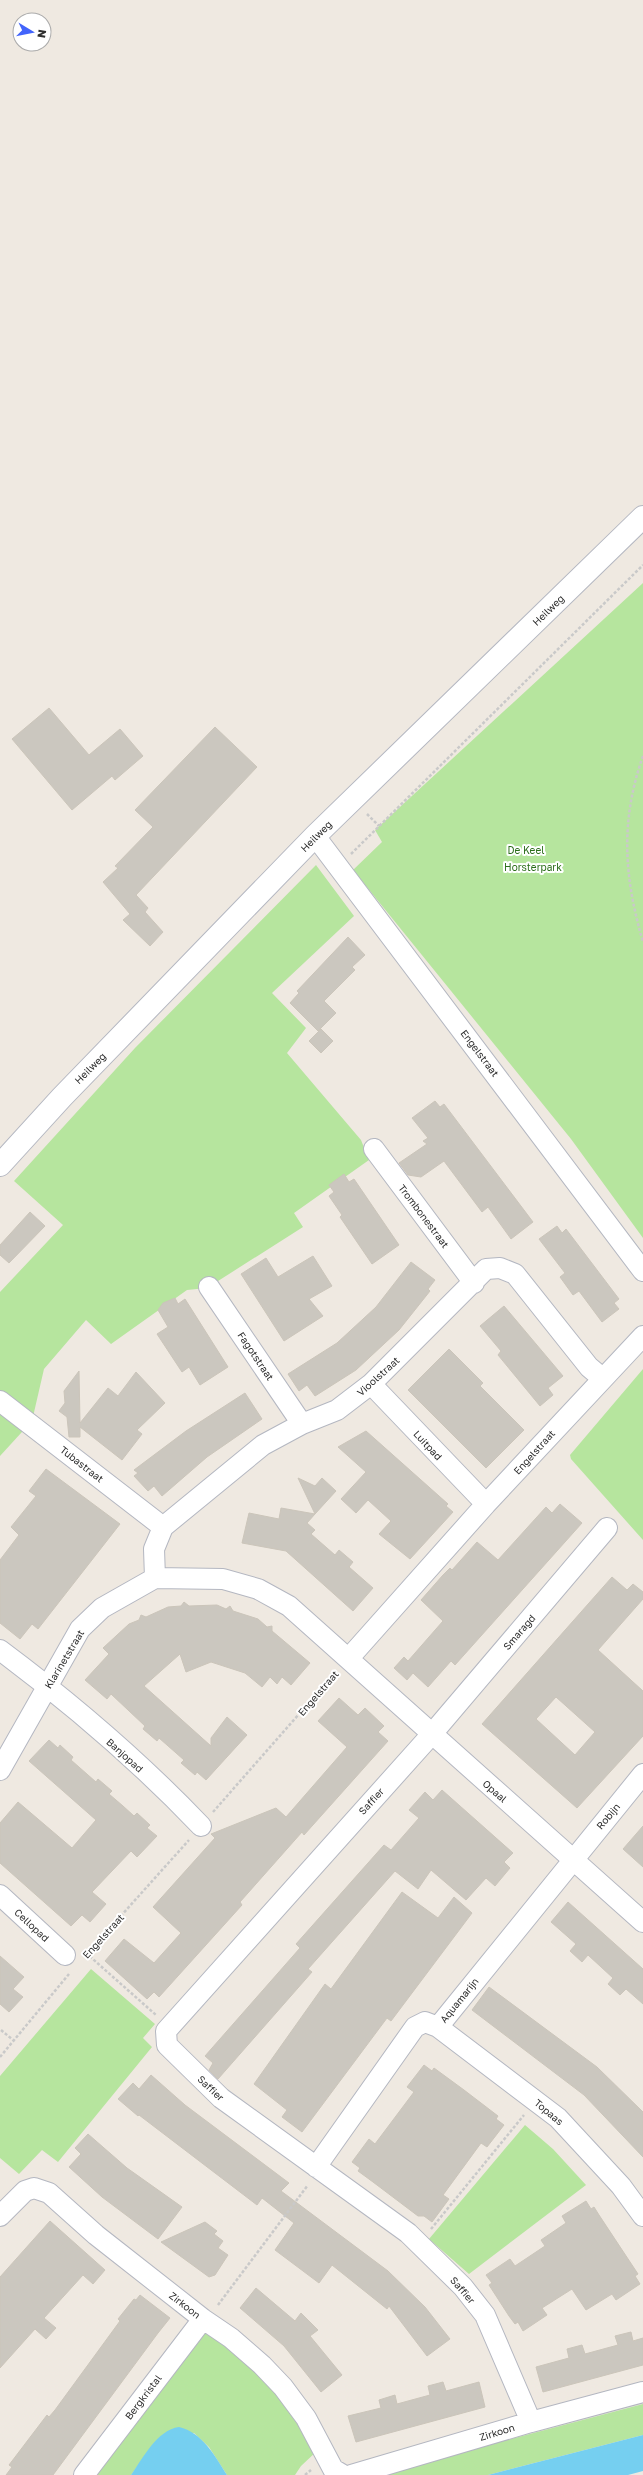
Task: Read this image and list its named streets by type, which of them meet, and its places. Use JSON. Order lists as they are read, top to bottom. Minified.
{"streets":{"street":["Heilweg","Engelstraat","Trombonestraat","Fagotstraat","Vioolstraat","Luitpad","Tubastraat","Smaragd","Klarinetstraat","Banjopad","Opaal","Saffier","Robijn","Cellopad","Aquamarijn","Topaas","Zirkoon","Bergkristal"]},"crossings":[["Heilweg","Engelstraat"],["Engelstraat","Vioolstraat"],["Engelstraat","Luitpad"],["Engelstraat","Banjopad"],["Engelstraat","Opaal"],["Engelstraat","Cellopad"],["Trombonestraat","Vioolstraat"],["Fagotstraat","Vioolstraat"],["Vioolstraat","Luitpad"],["Vioolstraat","Tubastraat"],["Vioolstraat","Klarinetstraat"],["Smaragd","Opaal"],["Smaragd","Saffier"],["Klarinetstraat","Banjopad"],["Opaal","Saffier"],["Opaal","Robijn"],["Opaal","Aquamarijn"],["Saffier","Aquamarijn"],["Saffier","Zirkoon"],["Robijn","Aquamarijn"],["Aquamarijn","Topaas"],["Zirkoon","Bergkristal"]],"parks":["De Keel","Horsterpark"],"north":"right"}
